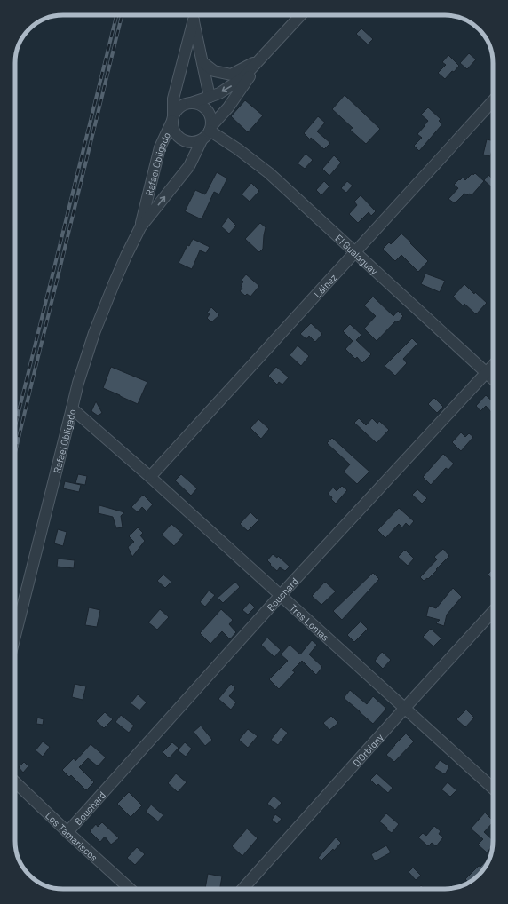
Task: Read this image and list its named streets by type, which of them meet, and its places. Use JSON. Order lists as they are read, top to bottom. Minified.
{"streets":{"street":["Rafael Obligado","El Gualaguay","Láinez","Bouchard","Tres Lomas","D'Orbigny","Los Tamariscos"]},"crossings":[["Rafael Obligado","El Gualaguay"],["Rafael Obligado","Tres Lomas"],["El Gualaguay","Láinez"],["El Gualaguay","Bouchard"],["Láinez","Tres Lomas"],["Bouchard","Tres Lomas"],["Bouchard","Los Tamariscos"],["Tres Lomas","D'Orbigny"]]}
